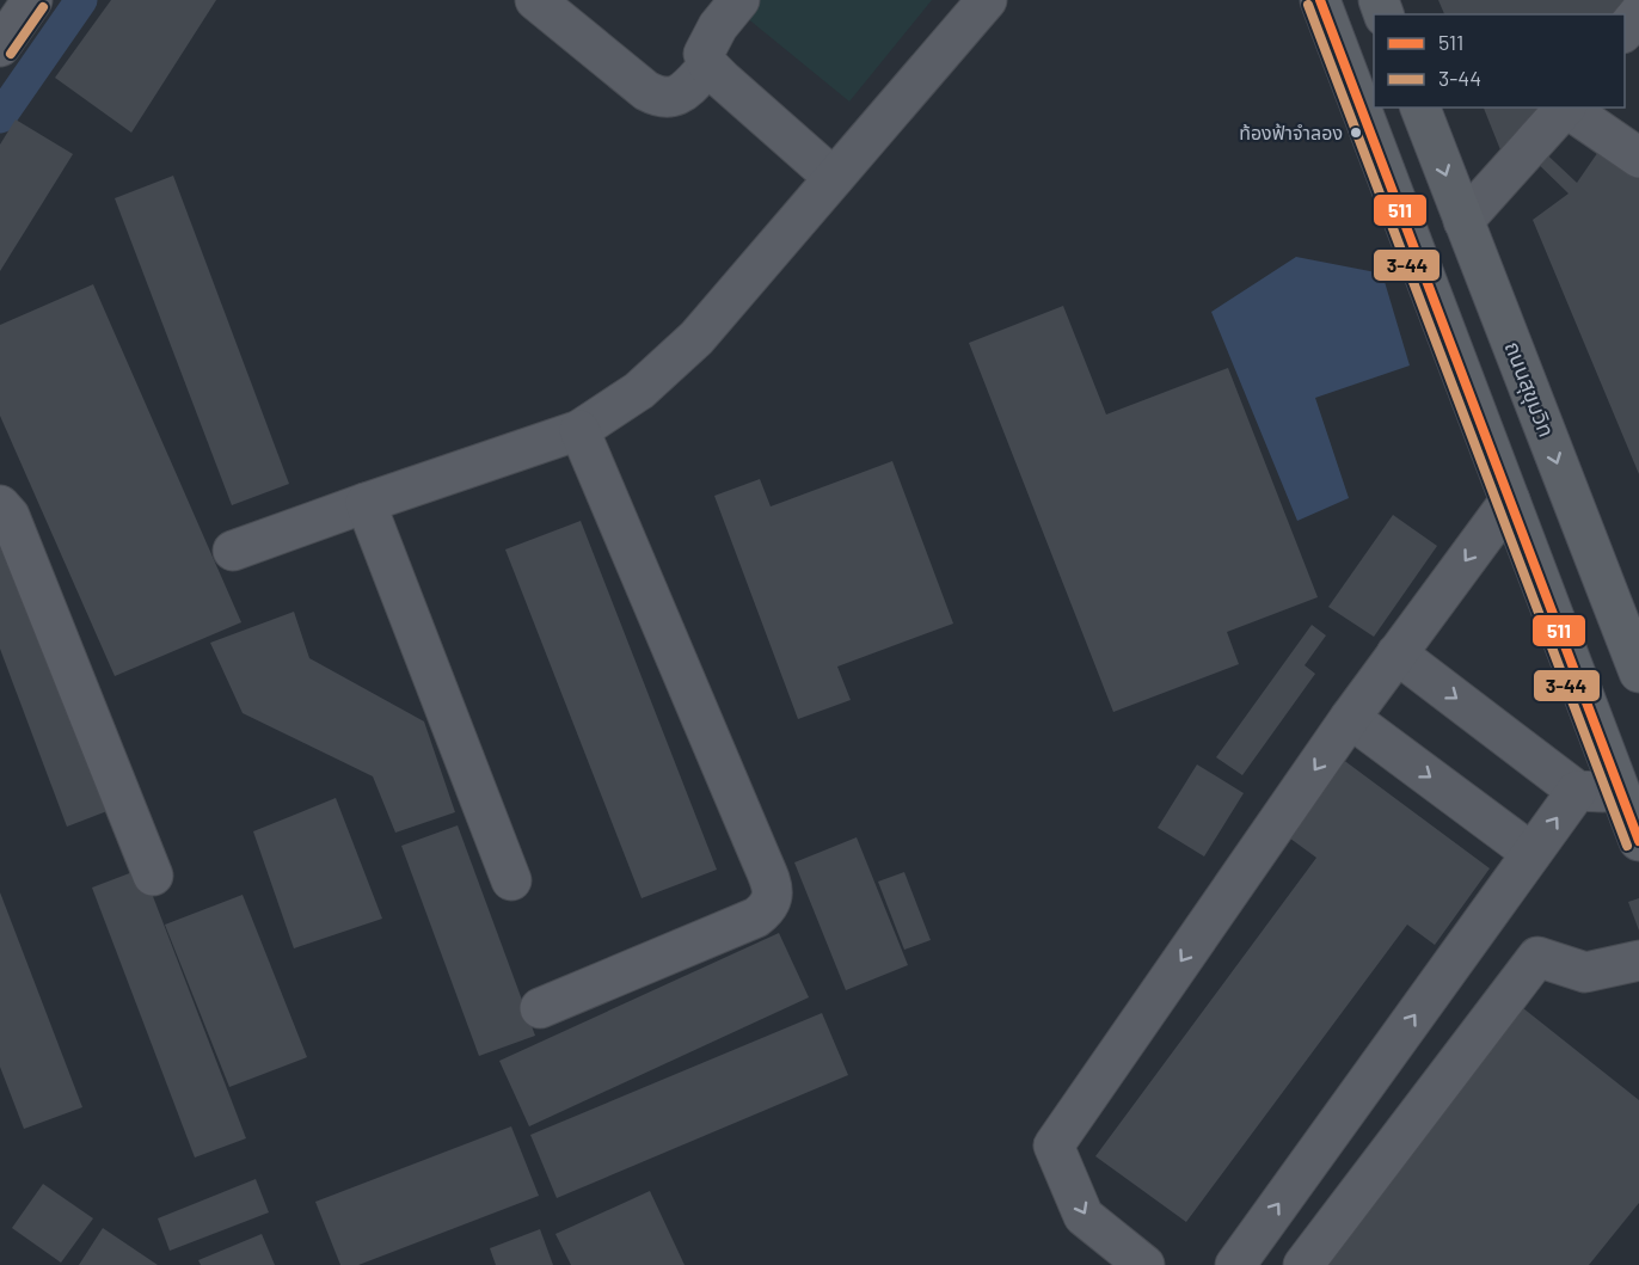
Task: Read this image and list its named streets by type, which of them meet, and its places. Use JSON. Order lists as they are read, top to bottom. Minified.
{"streets":{"main road":["ถนนสุขุมวิท"]},"places":["ท้องฟ้าจำลอง"],"lines":["transit line 511","transit line 3-44"],"legend":["511","3-44"]}
